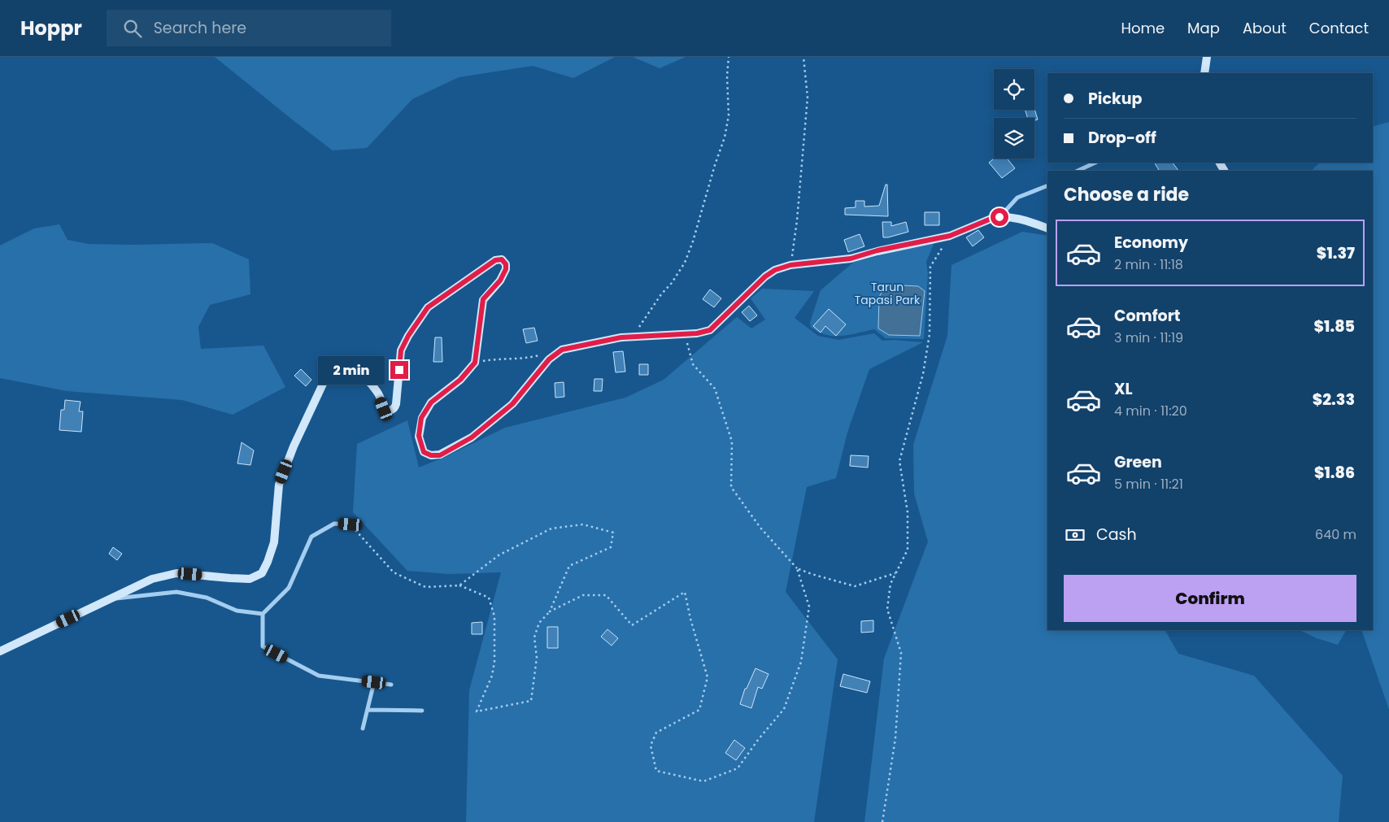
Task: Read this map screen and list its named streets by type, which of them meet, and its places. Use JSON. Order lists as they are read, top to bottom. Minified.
{"parks":["Tarun Tapasi Park"],"page":{"header":"Hoppr","search":"Search here","nav":["Home","Map","About","Contact"],"banner":["Pickup","Drop-off"],"heading":"Choose a ride","list":[{"name":"Economy","note":"2 min · 11:18","value":"$1.37"},{"name":"Comfort","note":"3 min · 11:19","value":"$1.85"},{"name":"XL","note":"4 min · 11:20","value":"$2.33"},{"name":"Green","note":"5 min · 11:21","value":"$1.86"}],"bubble":"2 min","pay":["Cash","640 m"],"buttons":"Confirm"}}
